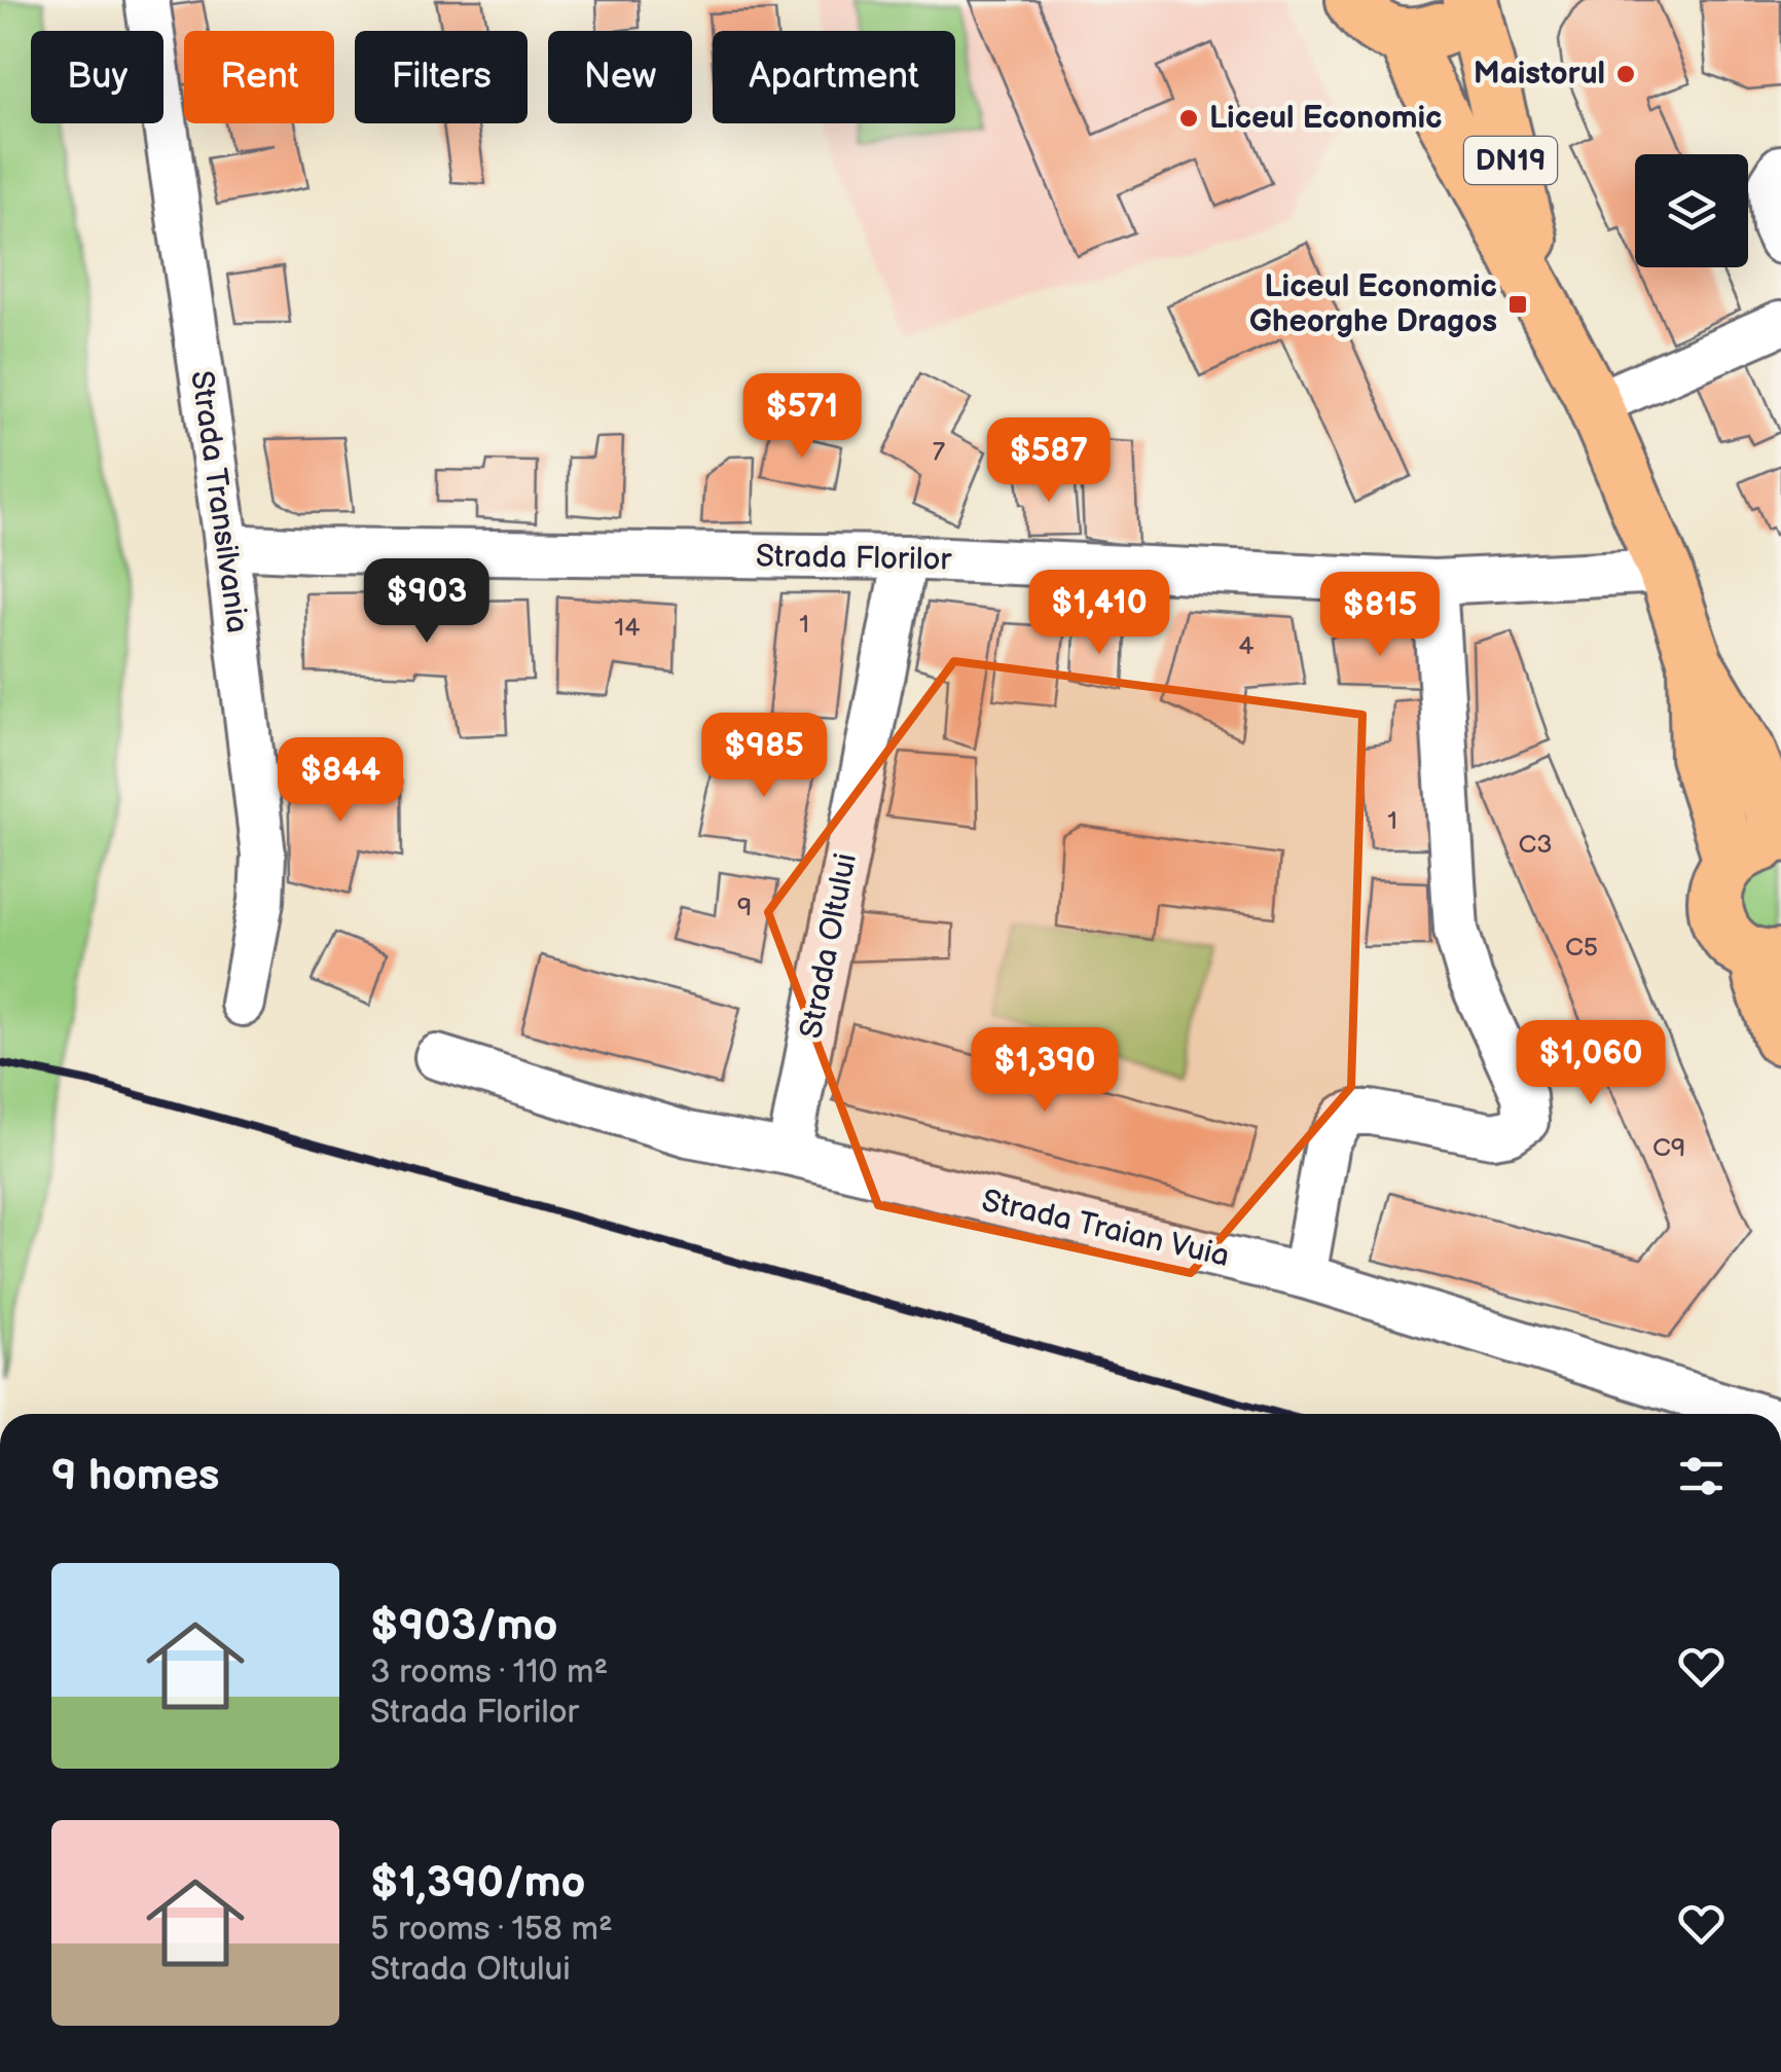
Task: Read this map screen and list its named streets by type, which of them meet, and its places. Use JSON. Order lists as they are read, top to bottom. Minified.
{"streets":{"main road":["DN19"],"street":["Strada Transilvania","Strada Florilor","Strada Oltului","Strada Traian Vuia"]},"crossings":[["DN19","Strada Florilor"],["Strada Transilvania","Strada Florilor"],["Strada Florilor","Strada Oltului"],["Strada Oltului","Strada Traian Vuia"]],"places":{"other":["Maistorul","Liceul Economic"],"transit":["Liceul Economic Gheorghe Dragos"]},"house_numbers":["7","1","14","4","1","C3","9","C5","C9"],"page":{"chip":["Buy","Rent","Filters","New","Apartment"],"price":["$571","$587","$903","$1,410","$815","$985","$844","$1,060","$1,390"],"heading":"9 homes","list":[{"name":"$903/mo","note":"3 rooms · 110 m² · Strada Florilor"},{"name":"$1,390/mo","note":"5 rooms · 158 m² · Strada Oltului"}]}}
